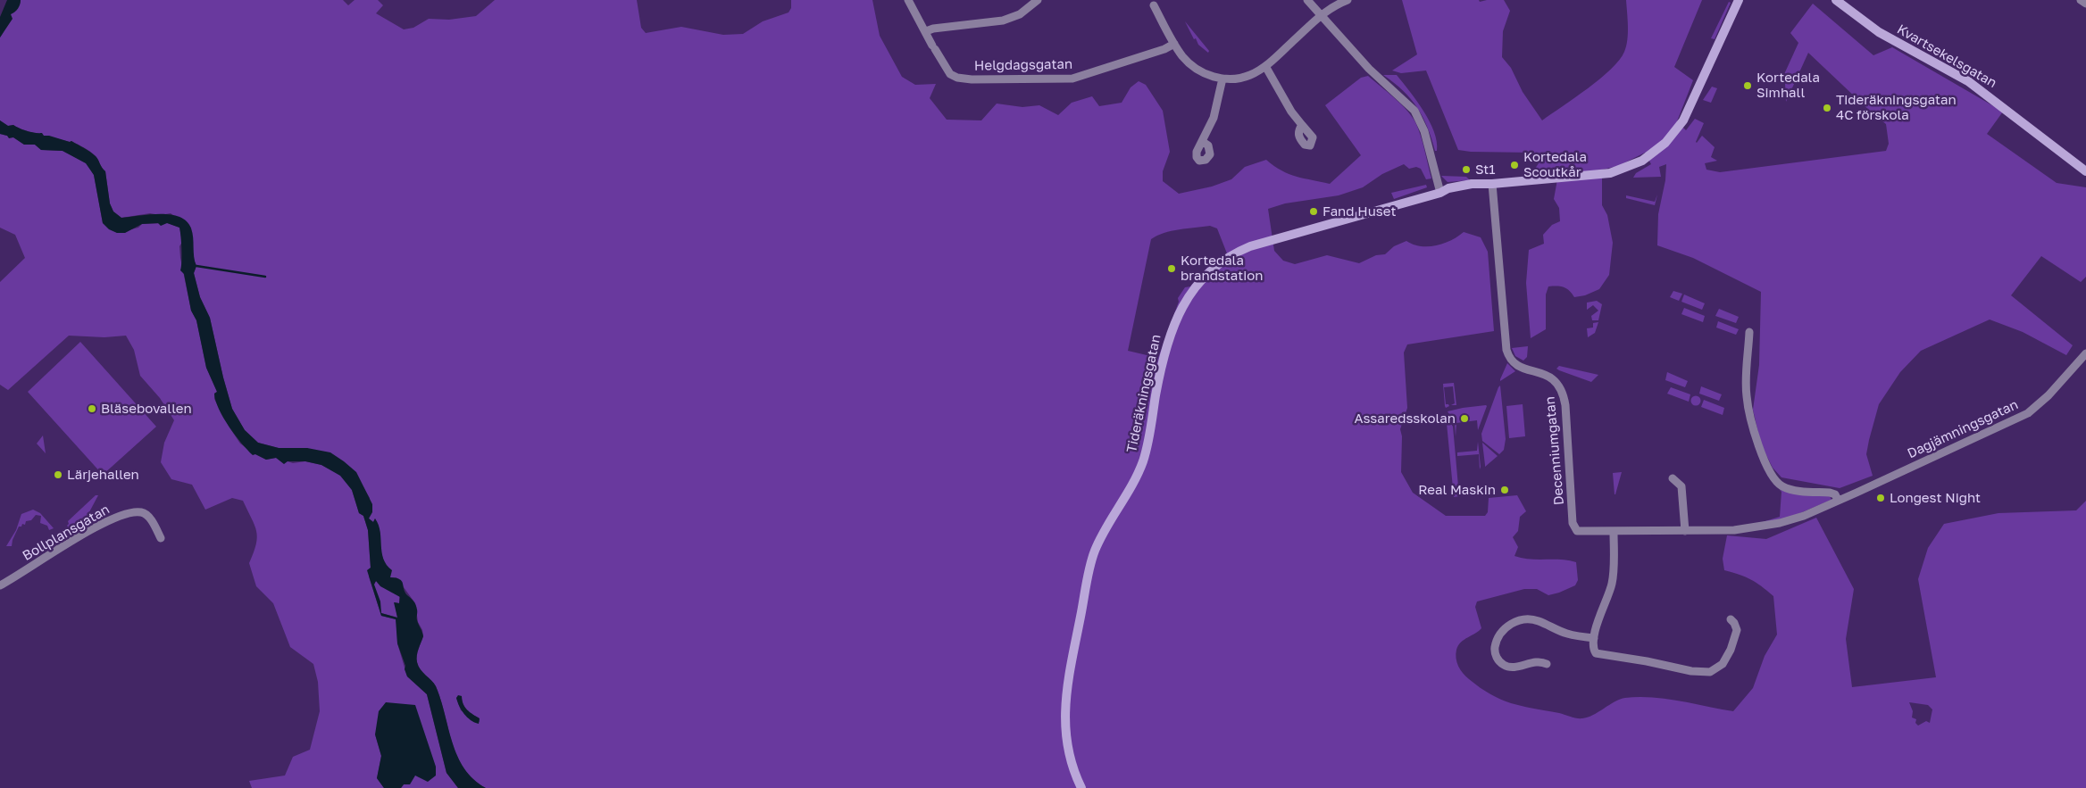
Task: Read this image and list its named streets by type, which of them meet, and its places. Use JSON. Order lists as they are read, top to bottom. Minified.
{"streets":{"street":["Kvartsekelsgatan","Helgdagsgatan","Tideräkningsgatan","Dagjämningsgatan","Decenniumgatan","Bollplansgatan"]},"crossings":[["Tideräkningsgatan","Decenniumgatan"],["Dagjämningsgatan","Decenniumgatan"]],"places":["Kortedala Simhall","Tideräkningsgatan 4C förskola","Kortedala Scoutkår","St1","Fand Huset","Kortedala brandstation","Bläsebovallen","Assaredsskolan","Lärjehallen","Real Maskin","Longest Night"]}
